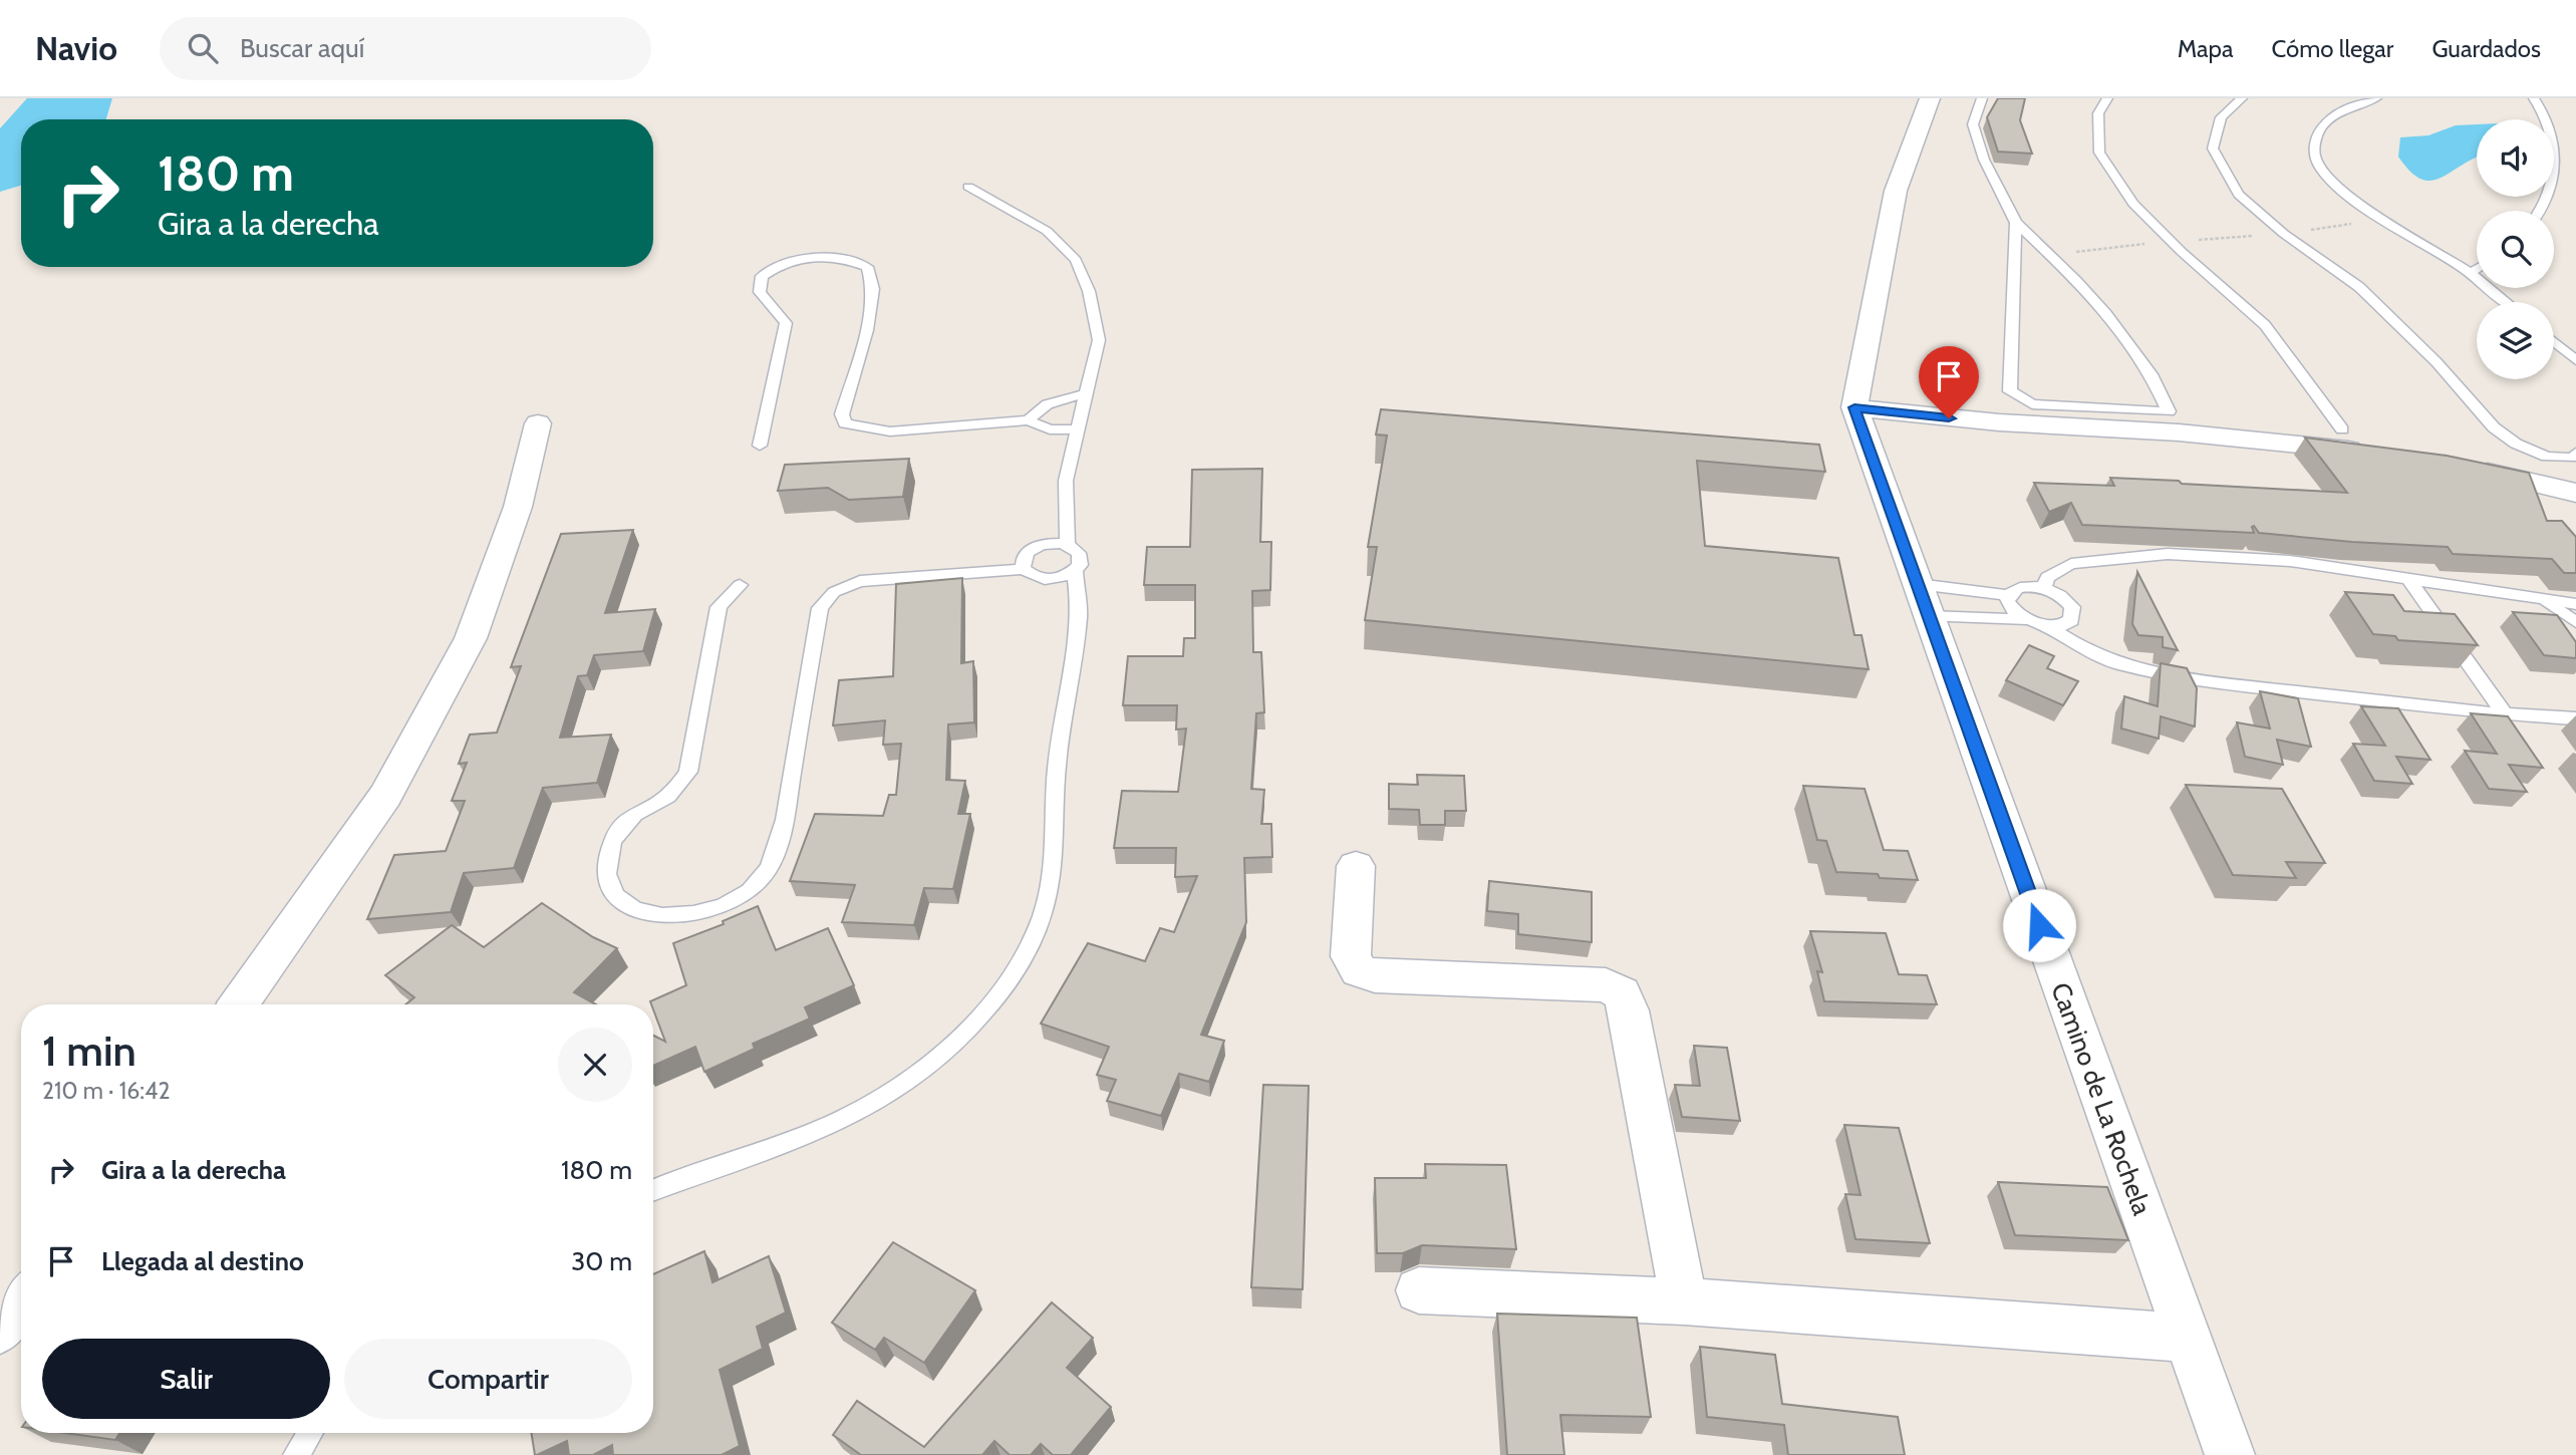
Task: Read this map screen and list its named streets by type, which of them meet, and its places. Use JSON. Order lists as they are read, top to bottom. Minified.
{"streets":{"street":["Camino de La Rochela"]},"page":{"header":"Navio","search":"Buscar aquí","nav":["Mapa","Cómo llegar","Guardados"],"turn":["180 m","Gira a la derecha"],"heading":["1 min","210 m · 16:42"],"list":[{"name":"Gira a la derecha","value":"180 m"},{"name":"Llegada al destino","value":"30 m"}],"buttons":["Salir","Compartir"]}}
